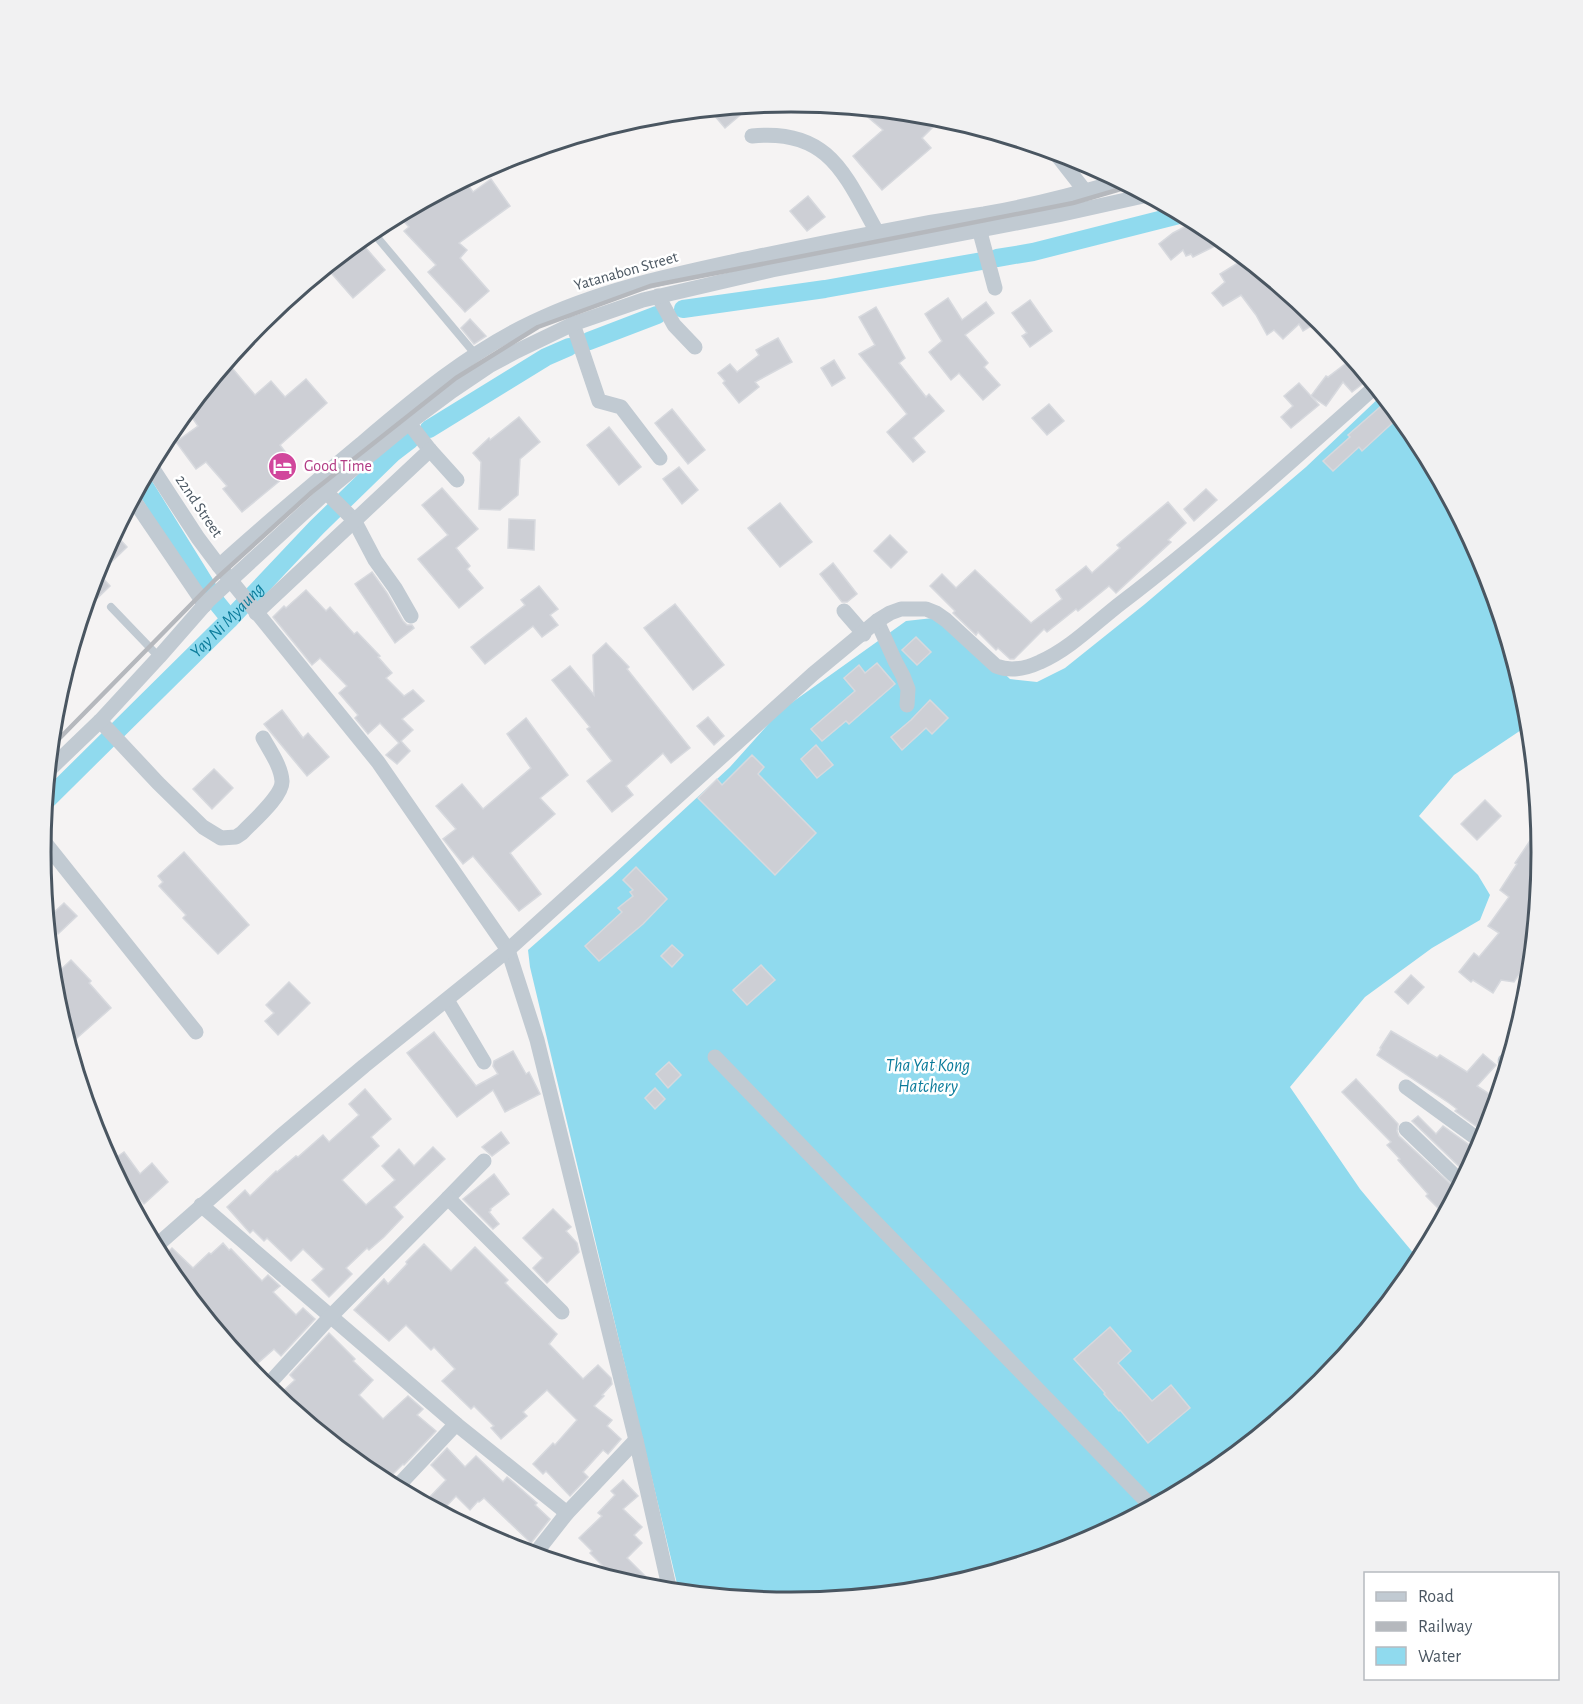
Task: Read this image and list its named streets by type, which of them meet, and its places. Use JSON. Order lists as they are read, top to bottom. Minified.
{"streets":{"street":["Yatanabon Street","22nd Street"]},"crossings":[["Yatanabon Street","22nd Street"]],"water":["Yay Ni Myaung","Tha Yat Kong Hatchery"],"places":{"hotel":["Good Time"]},"legend":["Road","Railway","Water"]}
